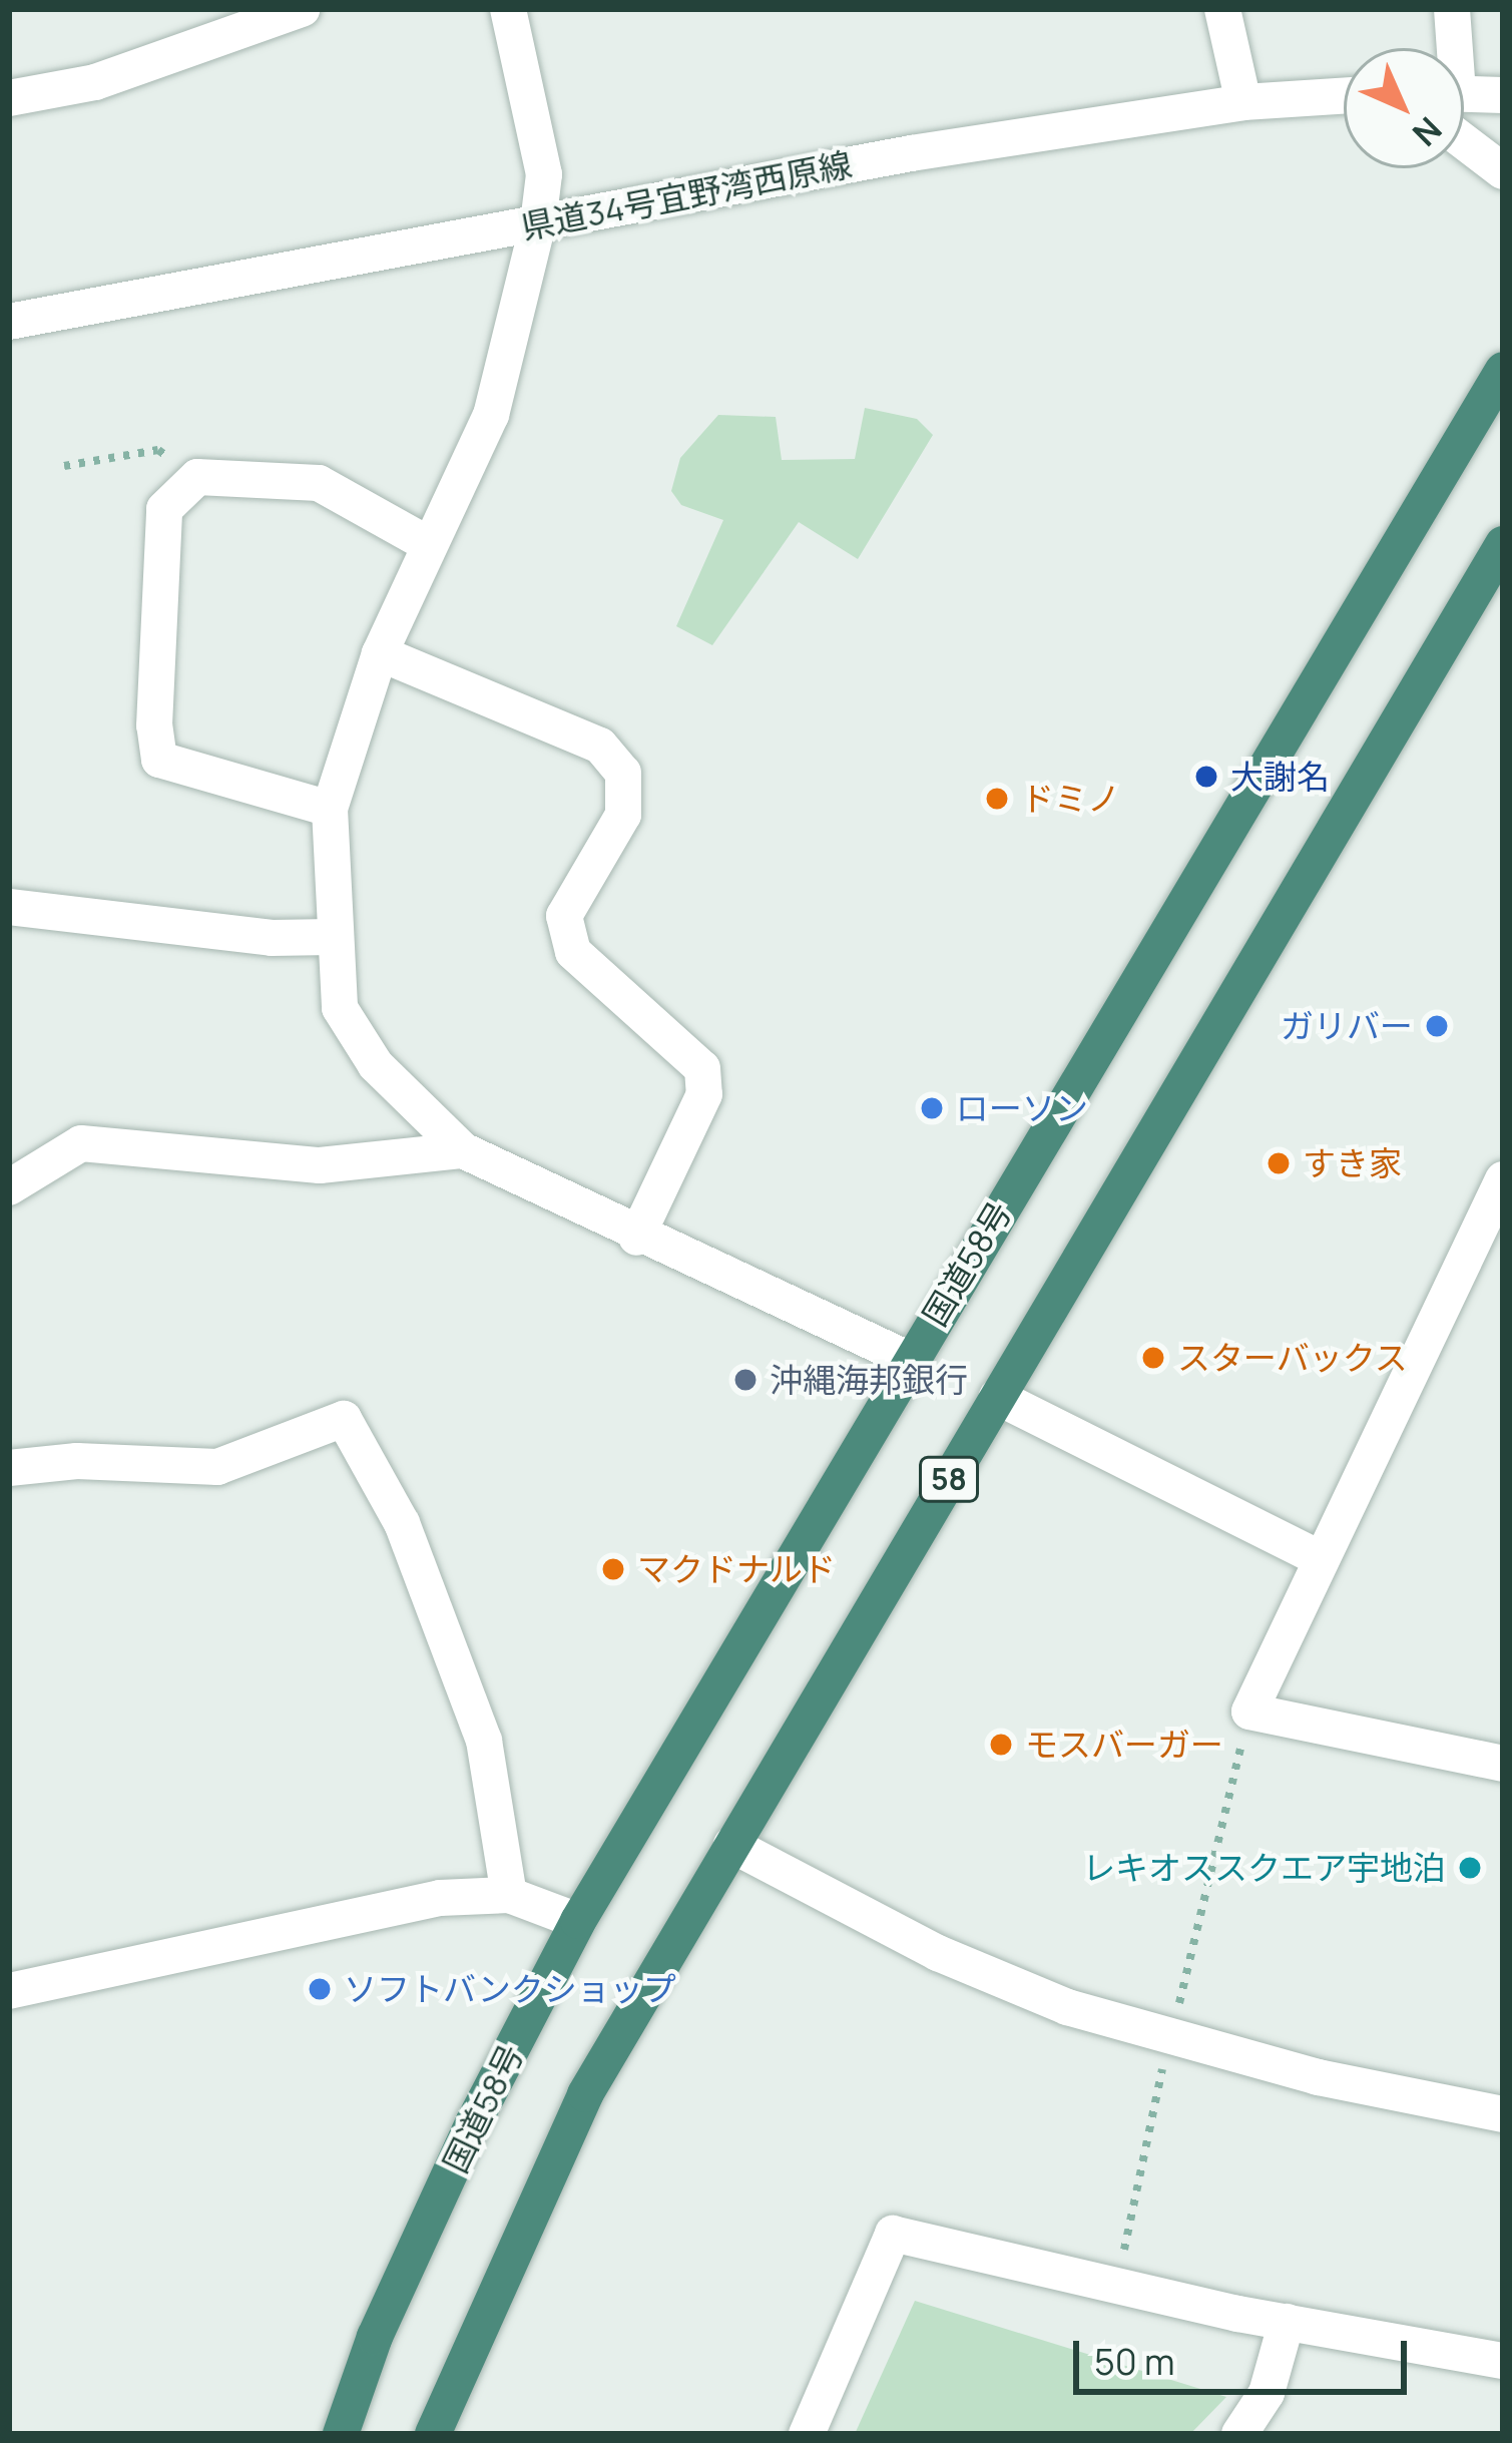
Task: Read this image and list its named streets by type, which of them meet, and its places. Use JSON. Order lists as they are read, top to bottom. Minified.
{"streets":{"highway":["国道58号","58"],"street":["県道34号宜野湾西原線"]},"places":["大謝名","ドミノ","ガリバー","ローソン","すき家","スターバックス","沖縄海邦銀行","マクドナルド","モスバーガー","レキオススクエア宇地泊","ソフトバンクショップ"],"scale_bar":"50 m","north":"bottom right"}
